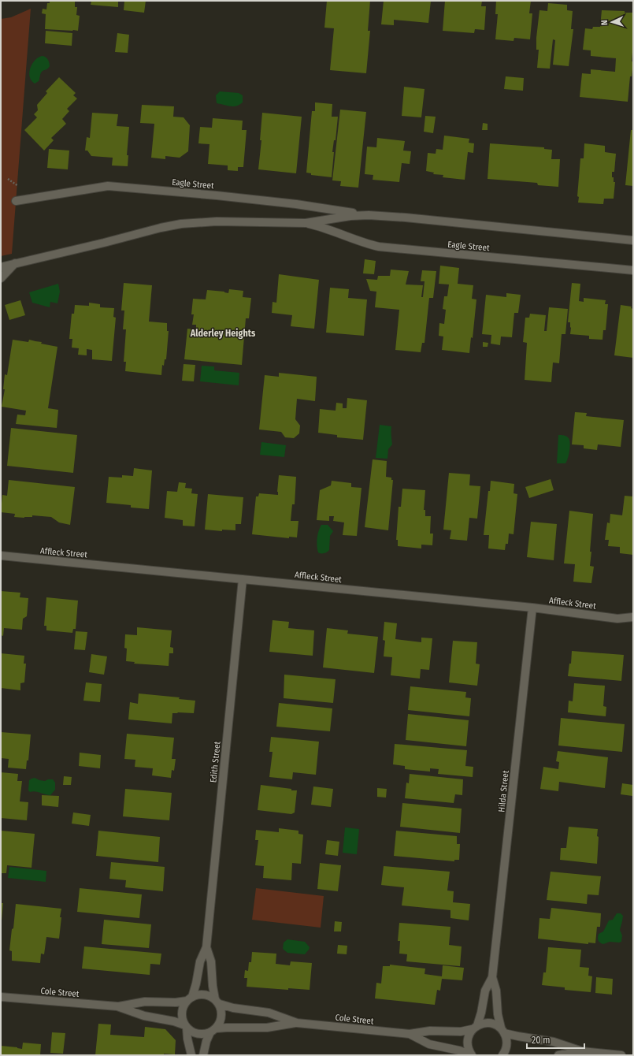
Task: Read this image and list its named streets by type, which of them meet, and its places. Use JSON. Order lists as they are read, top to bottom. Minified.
{"streets":{"street":["Eagle Street","Affleck Street","Edith Street","Hilda Street","Cole Street"]},"crossings":[["Affleck Street","Edith Street"],["Affleck Street","Hilda Street"],["Edith Street","Cole Street"],["Hilda Street","Cole Street"]],"districts":["Alderley Heights"],"scale_bar":"20 m","north":"left"}
